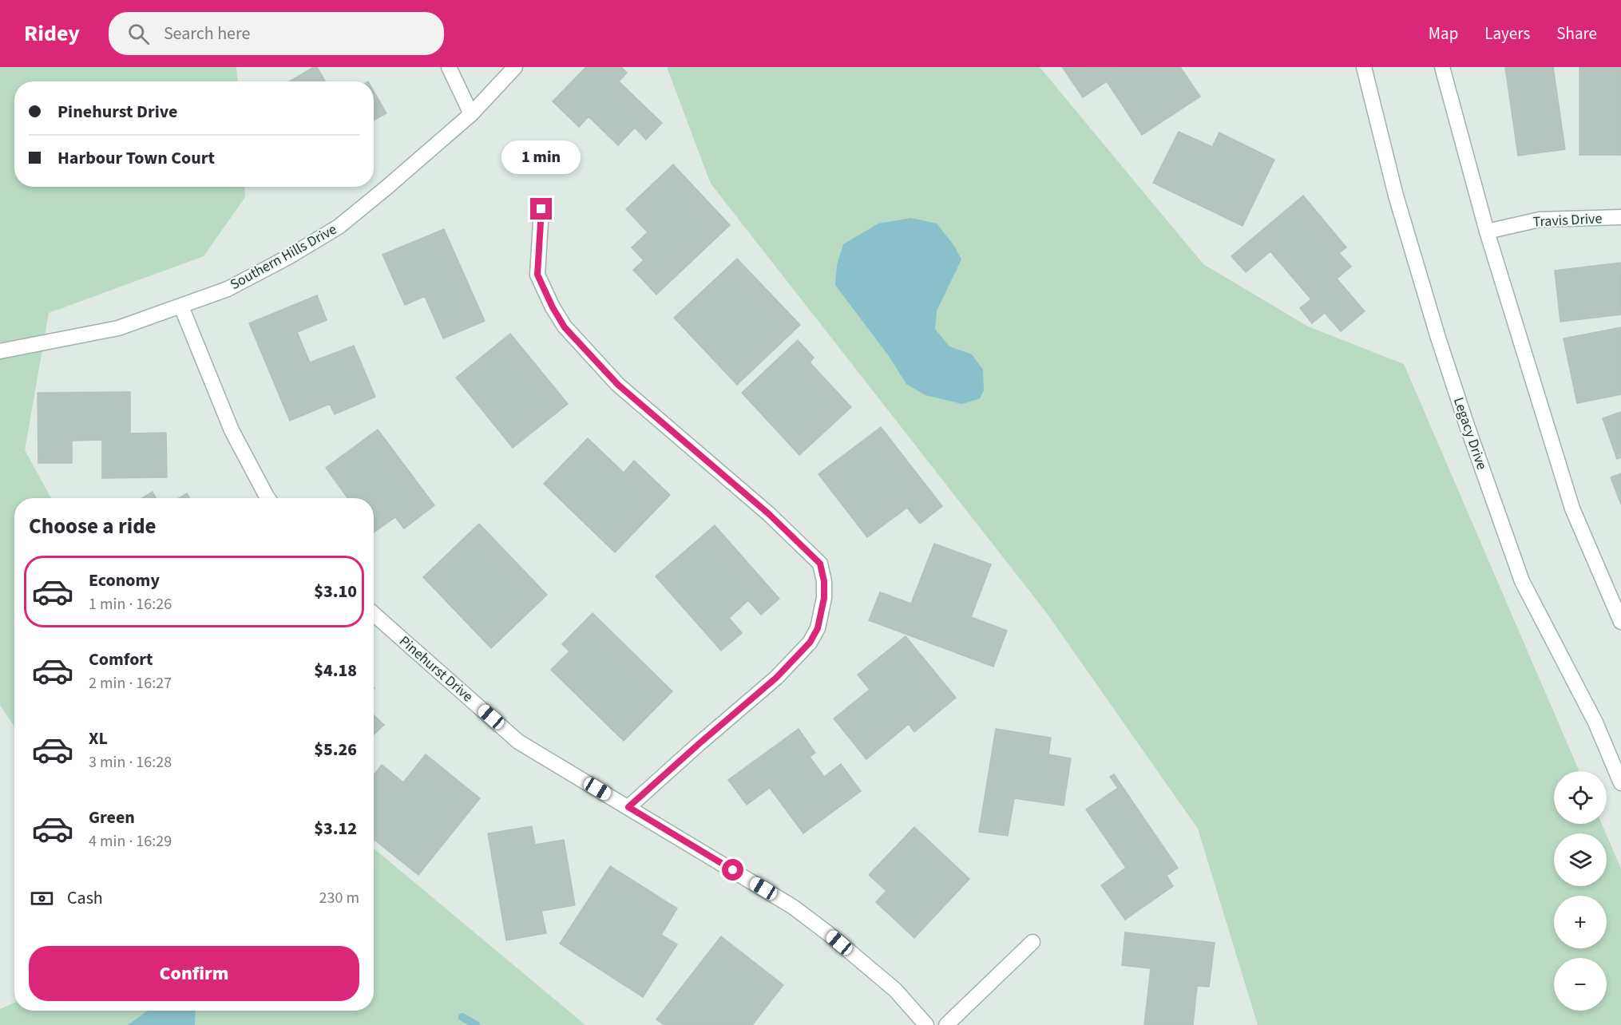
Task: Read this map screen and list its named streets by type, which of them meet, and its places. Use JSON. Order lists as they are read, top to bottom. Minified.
{"streets":{"street":["Travis Drive","Southern Hills Drive","Legacy Drive","Pinehurst Drive"]},"page":{"header":"Ridey","search":"Search here","nav":["Map","Layers","Share"],"banner":["Pinehurst Drive","Harbour Town Court"],"bubble":"1 min","heading":"Choose a ride","list":[{"name":"Economy","note":"1 min · 16:26","value":"$3.10"},{"name":"Comfort","note":"2 min · 16:27","value":"$4.18"},{"name":"XL","note":"3 min · 16:28","value":"$5.26"},{"name":"Green","note":"4 min · 16:29","value":"$3.12"}],"map_buttons":["+","−"],"pay":["Cash","230 m"],"buttons":"Confirm"}}
